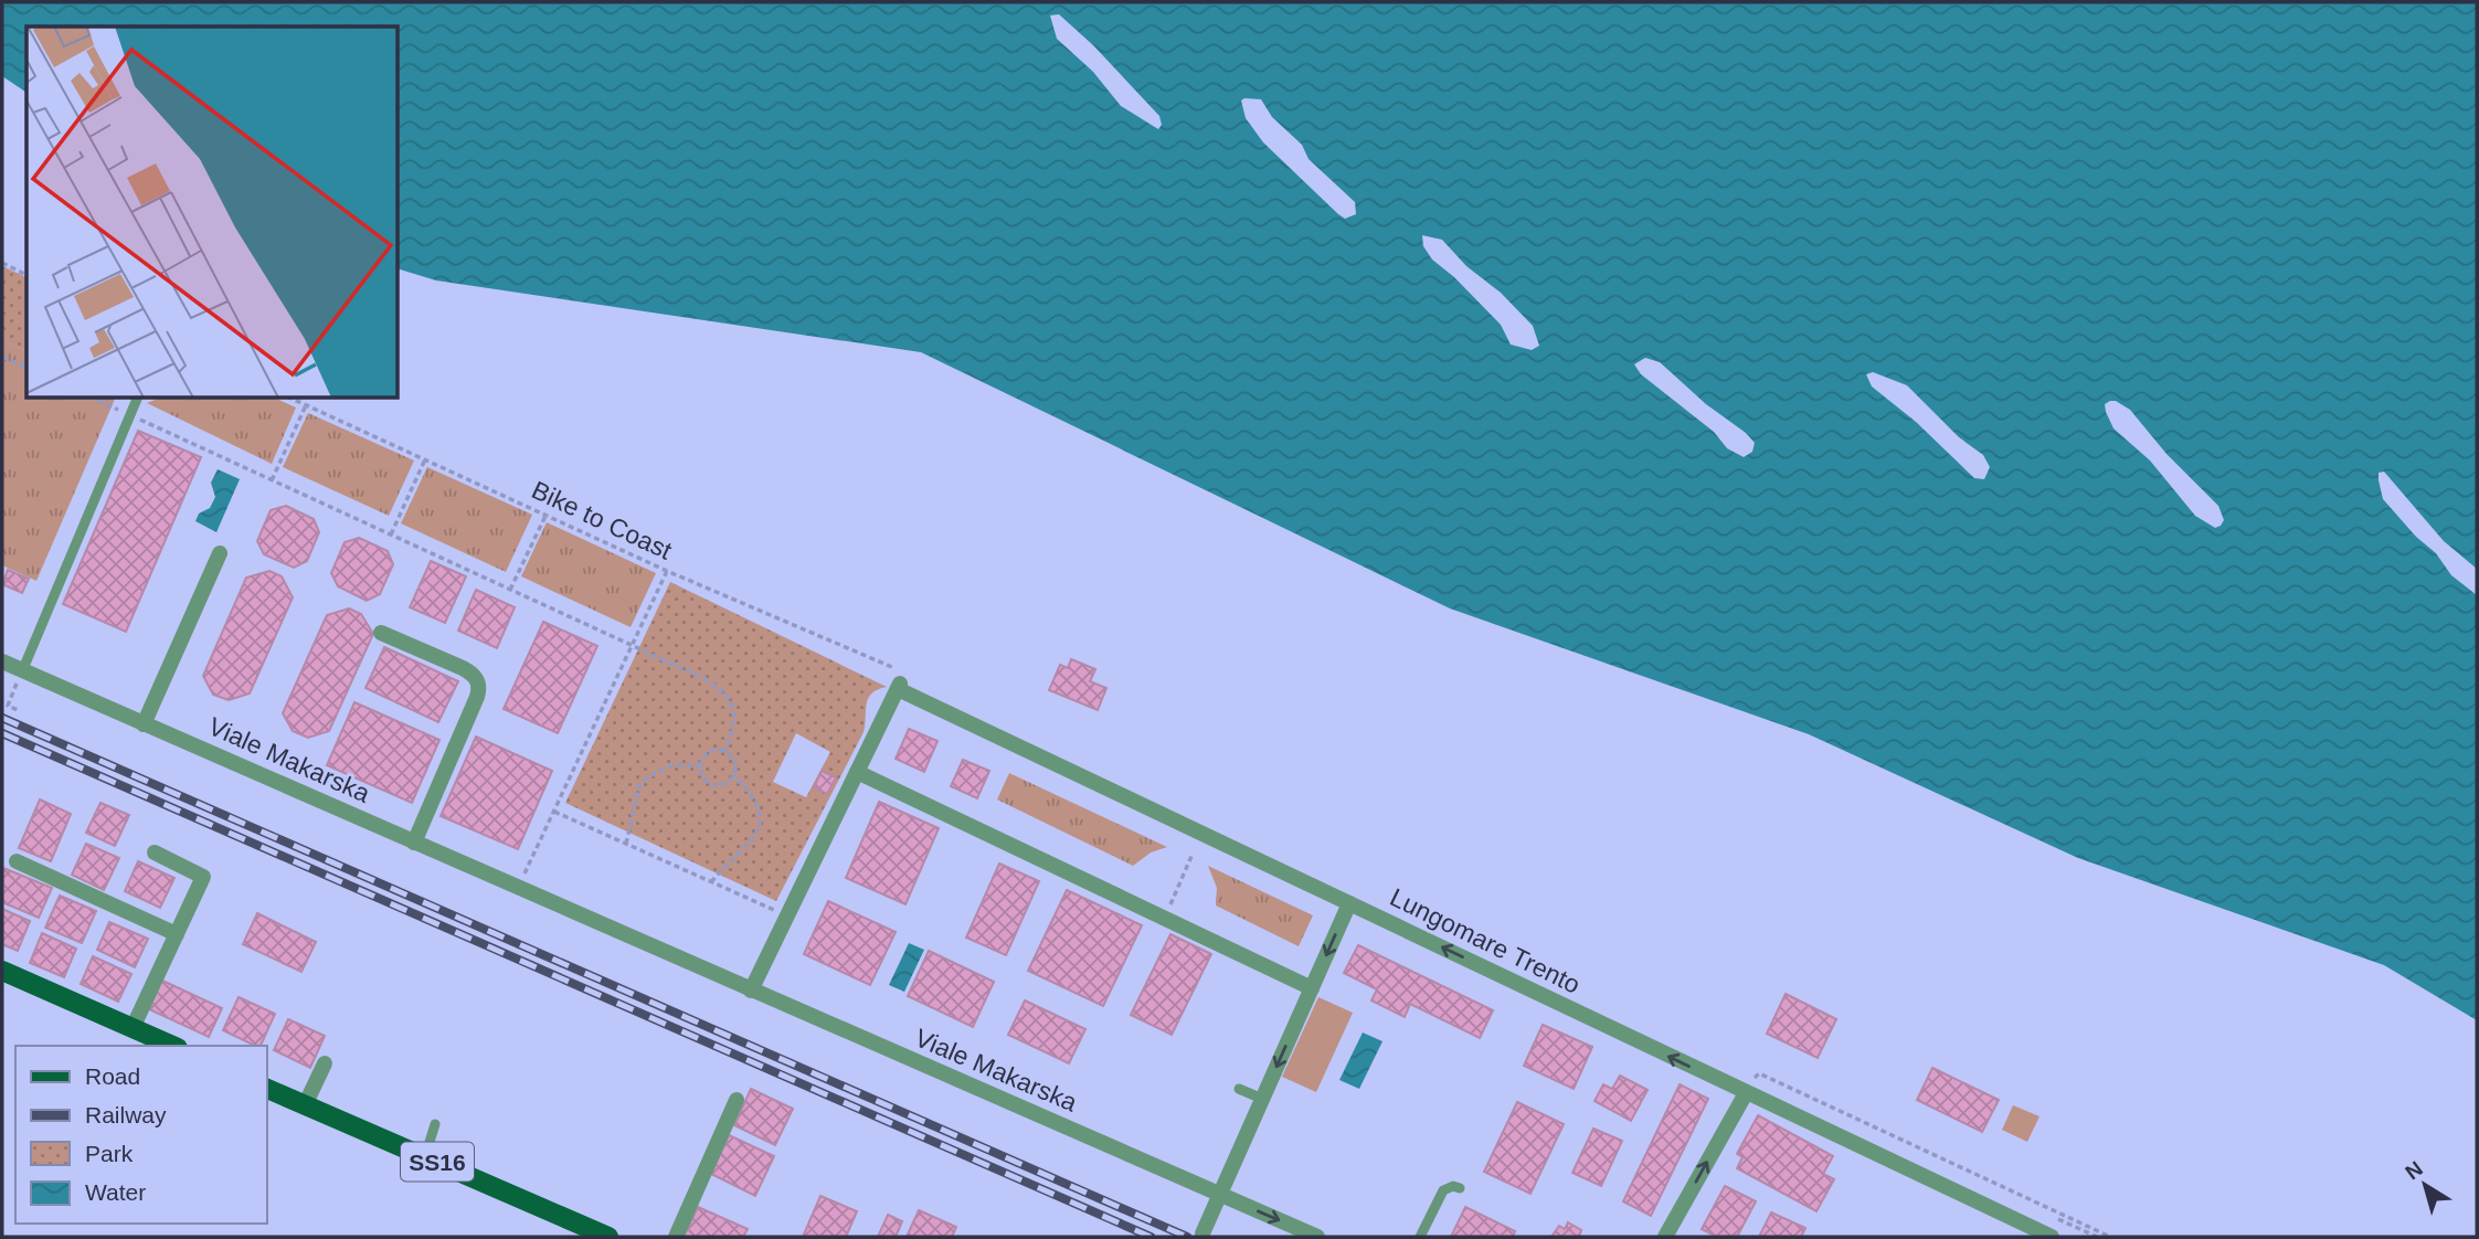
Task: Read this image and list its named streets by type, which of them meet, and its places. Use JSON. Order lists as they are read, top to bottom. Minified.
{"streets":{"main road":["SS16"],"street":["Viale Makarska","Lungomare Trento"],"path":["Bike to Coast"]},"crossings":[["Bike to Coast","Lungomare Trento"]],"legend":["Road","Railway","Park","Water"],"north":"top left"}
